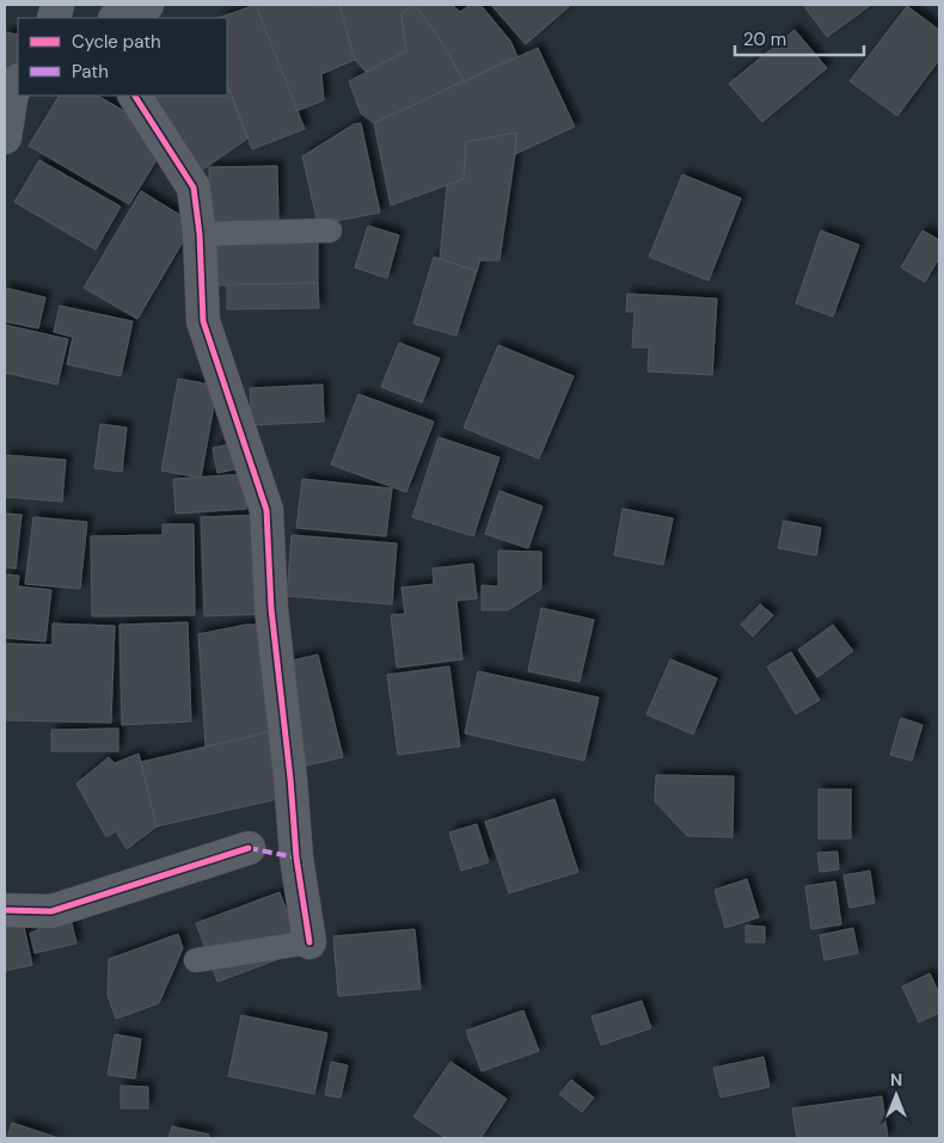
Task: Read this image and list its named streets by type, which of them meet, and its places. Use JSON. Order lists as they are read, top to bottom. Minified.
{"legend":["Cycle path","Path"],"scale_bar":"20 m","north":"top"}
